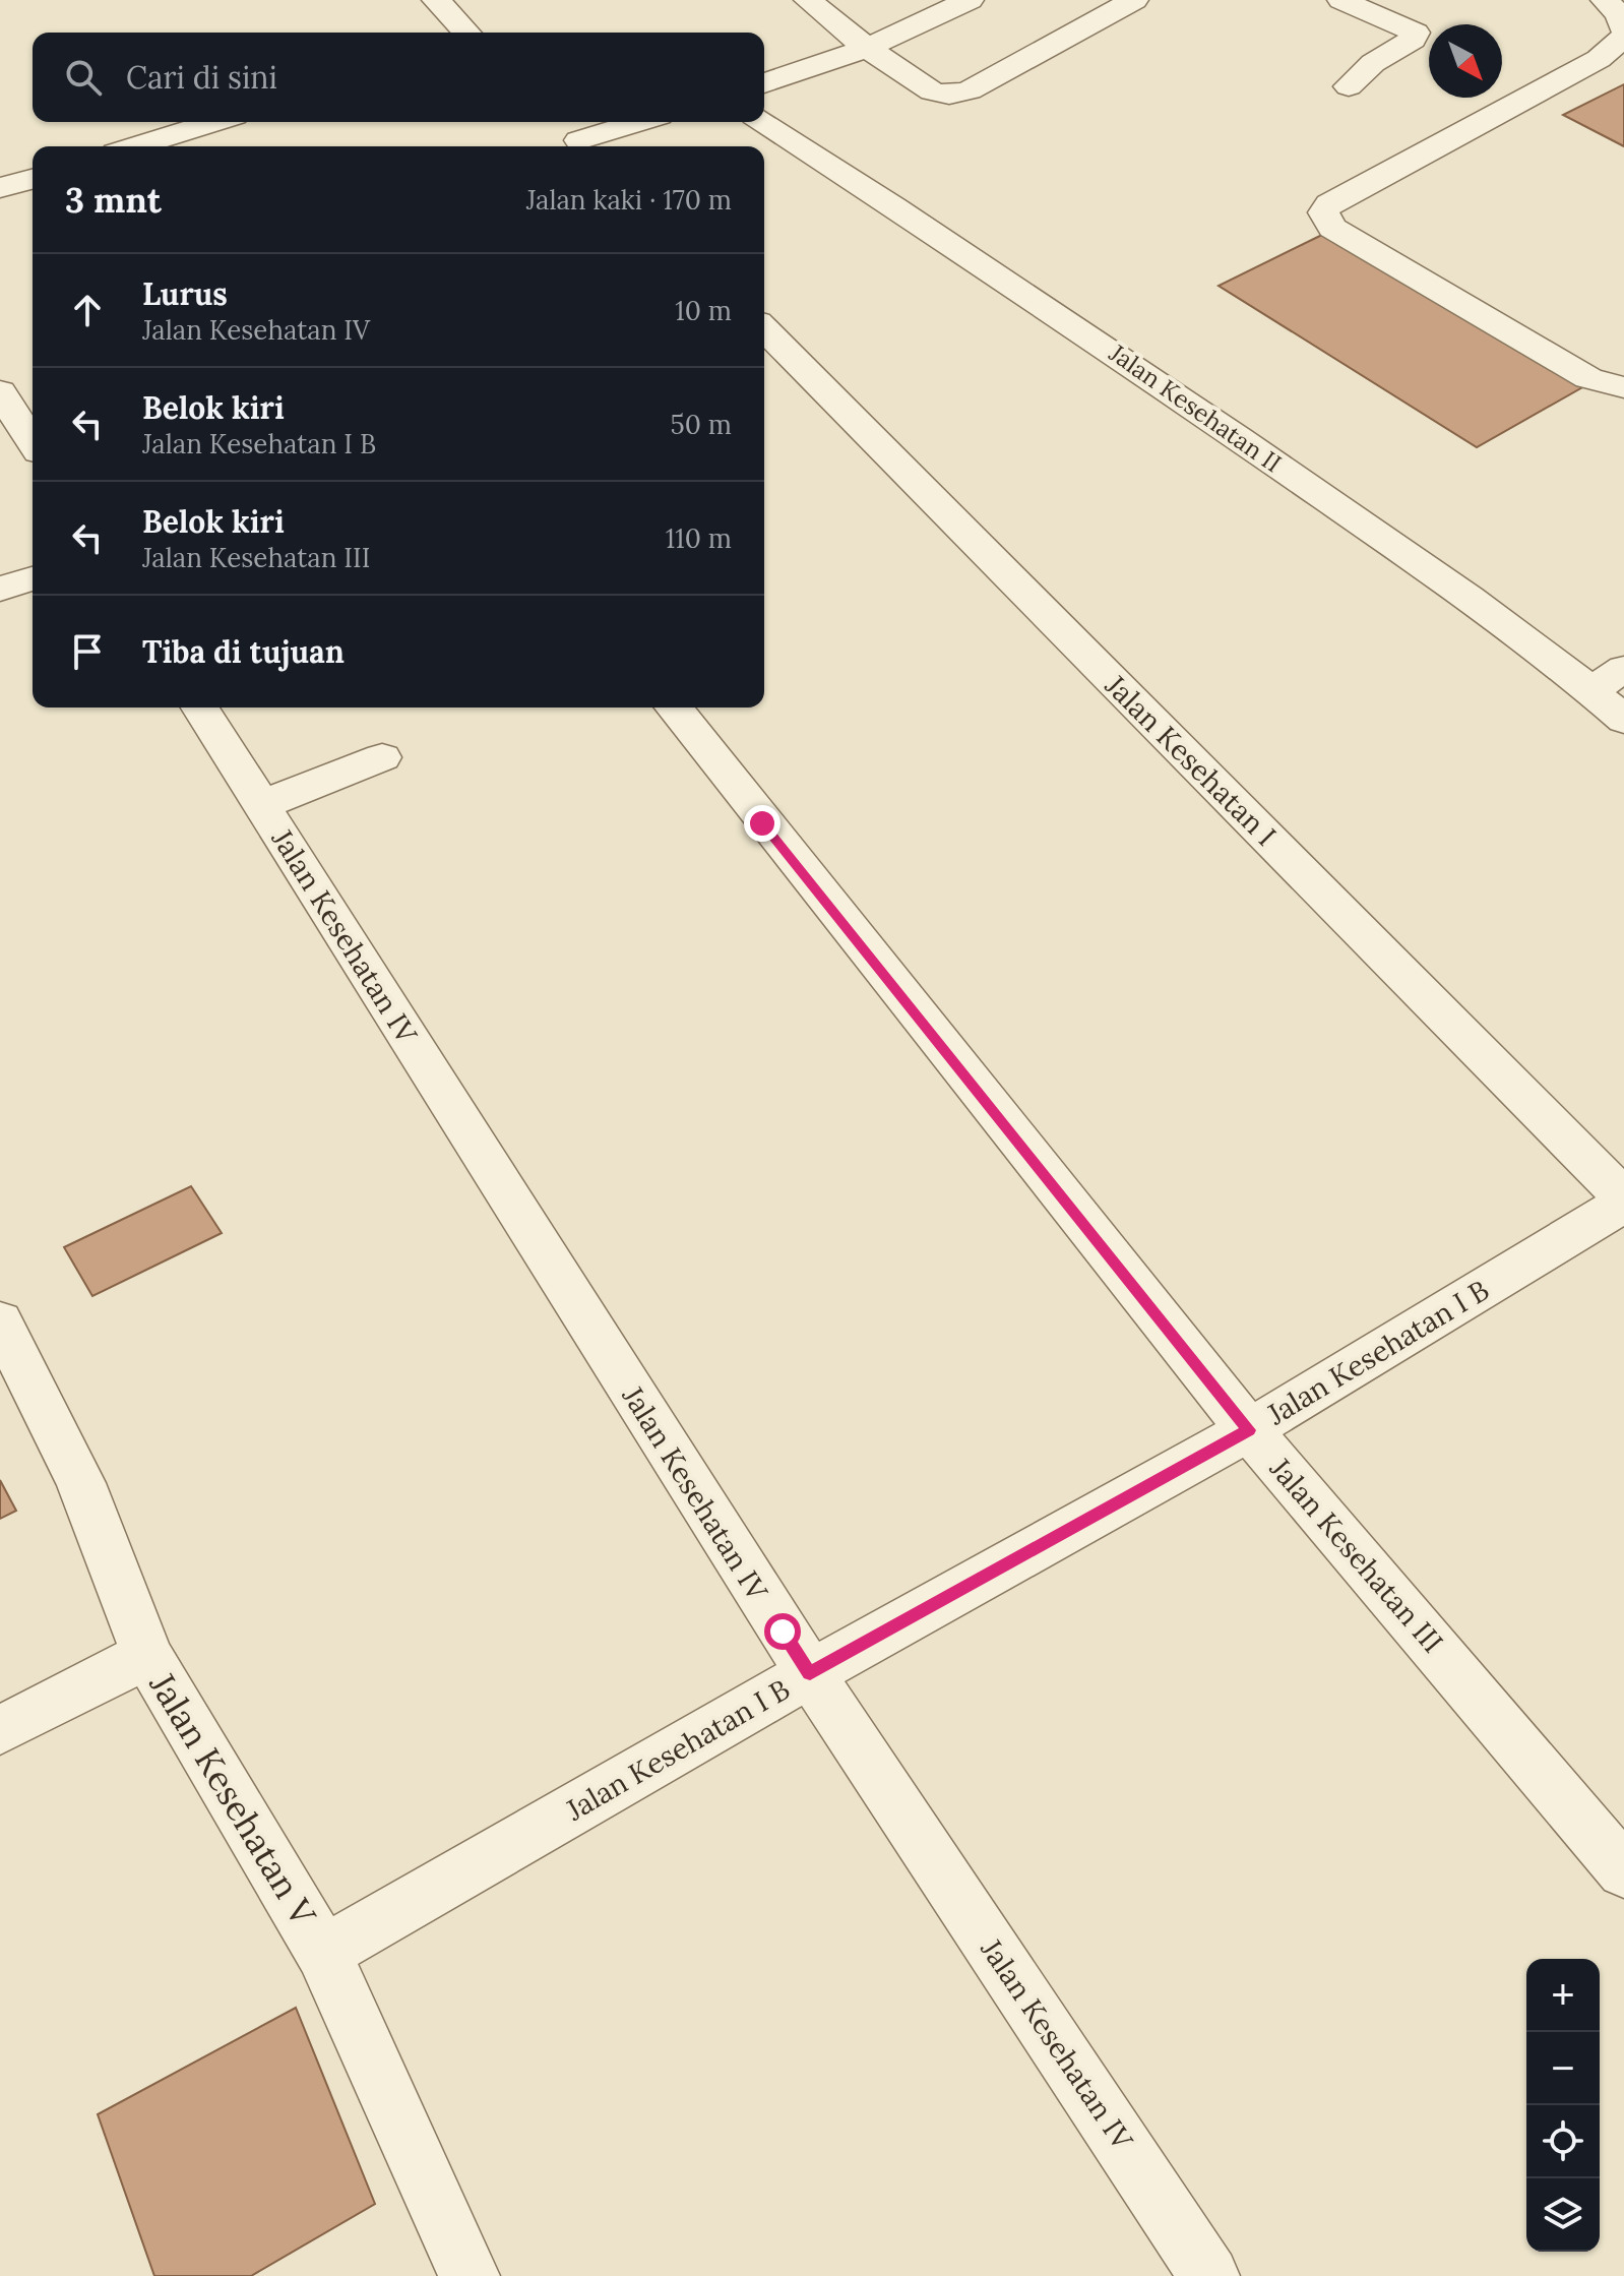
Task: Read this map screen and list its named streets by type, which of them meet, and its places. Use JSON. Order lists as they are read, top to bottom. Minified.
{"streets":{"street":["Jalan Kesehatan II","Jalan Kesehatan I","Jalan Kesehatan IV","Jalan Kesehatan I B","Jalan Kesehatan III","Jalan Kesehatan V"]},"crossings":[["Jalan Kesehatan IV","Jalan Kesehatan I B"],["Jalan Kesehatan I B","Jalan Kesehatan III"],["Jalan Kesehatan I B","Jalan Kesehatan V"]],"north":"bottom right","page":{"search":"Cari di sini","heading":["3 mnt","Jalan kaki · 170 m"],"list":[["Lurus","Jalan Kesehatan IV","10 m"],["Belok kiri","Jalan Kesehatan I B","50 m"],["Belok kiri","Jalan Kesehatan III","110 m"],"Tiba di tujuan"],"map_buttons":["+","−"]}}
